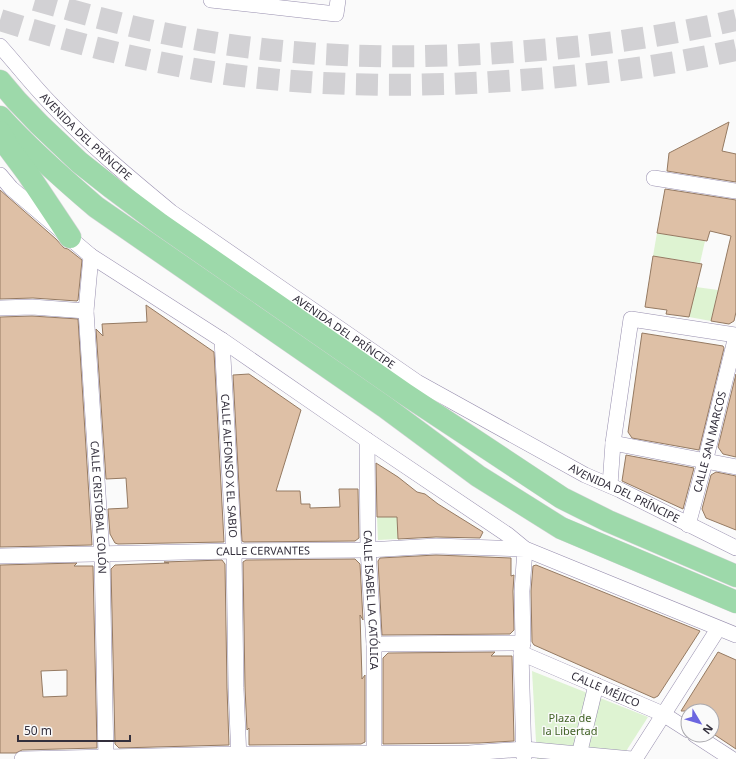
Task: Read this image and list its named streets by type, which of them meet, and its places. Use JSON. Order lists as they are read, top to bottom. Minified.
{"streets":{"main road":["AVENIDA DEL PRÍNCIPE"],"street":["CALLE SAN MARCOS","CALLE ALFONSO X EL SABIO","CALLE CRISTÓBAL COLÓN","CALLE CERVANTES","CALLE ISABEL LA CATÓLICA","CALLE MÉJICO"]},"crossings":[["AVENIDA DEL PRÍNCIPE","CALLE SAN MARCOS"],["CALLE ALFONSO X EL SABIO","CALLE CERVANTES"],["CALLE CRISTÓBAL COLÓN","CALLE CERVANTES"],["CALLE CERVANTES","CALLE ISABEL LA CATÓLICA"]],"parks":["Plaza de la Libertad"],"scale_bar":"50 m","north":"bottom right"}
